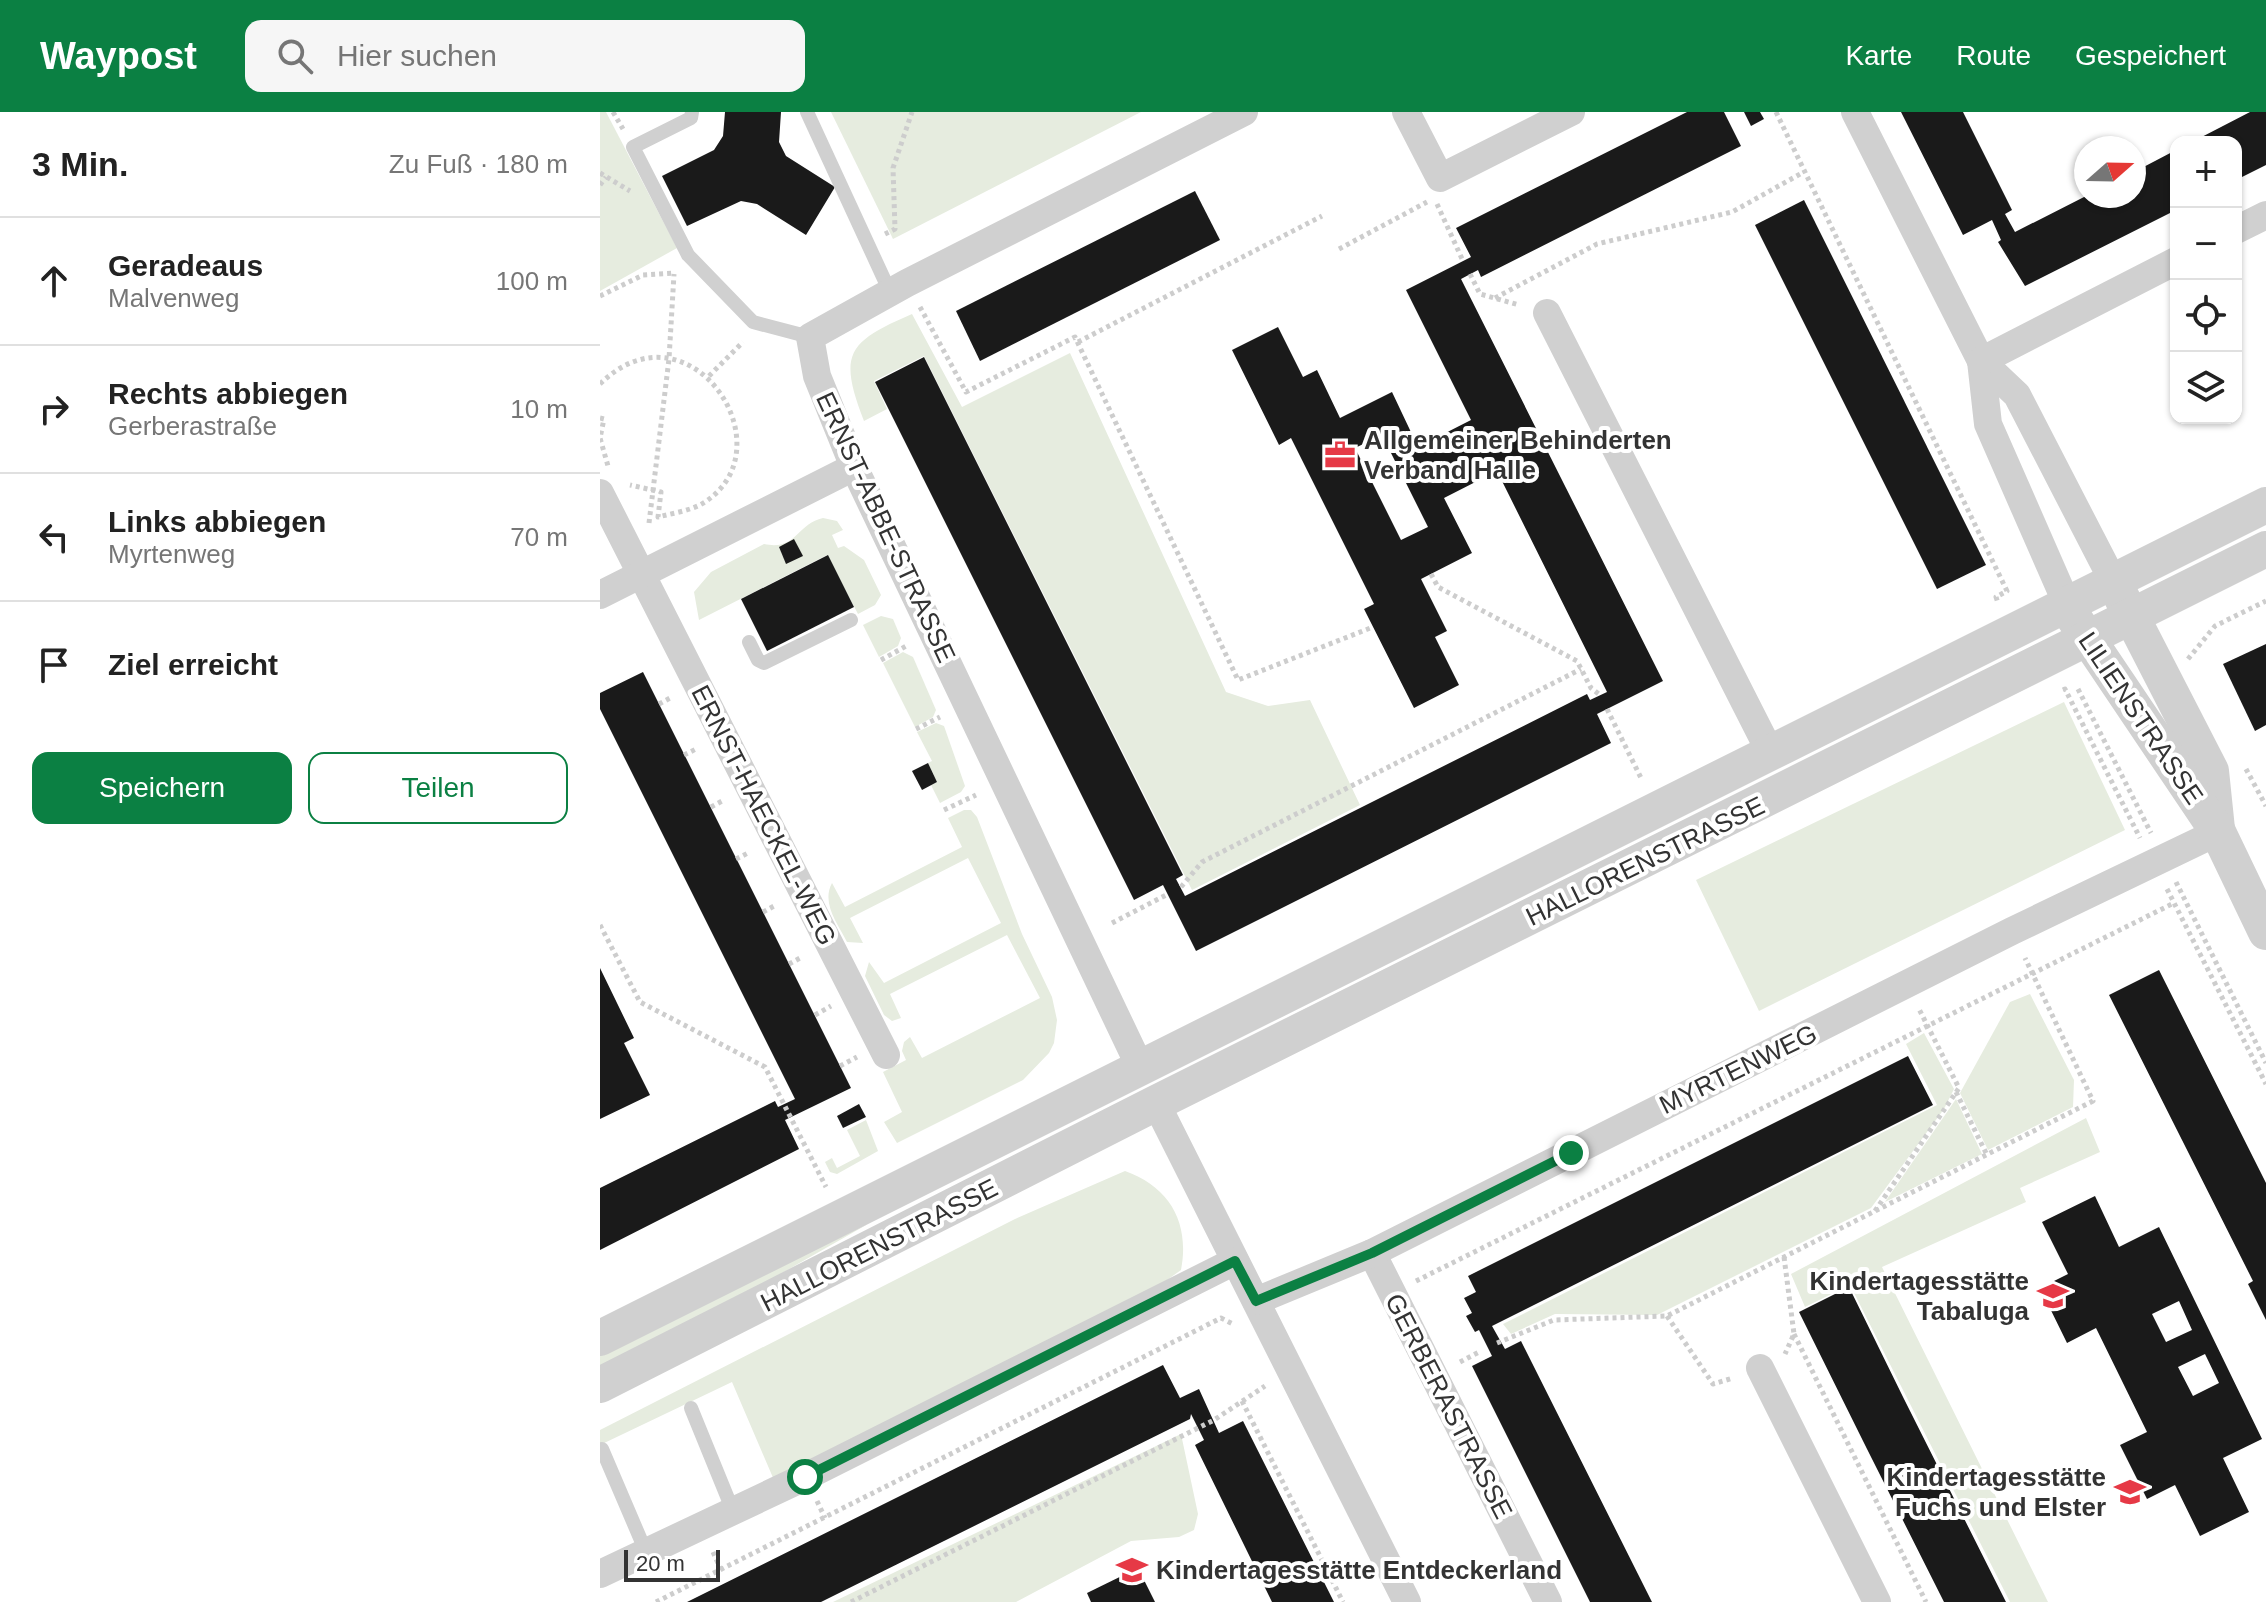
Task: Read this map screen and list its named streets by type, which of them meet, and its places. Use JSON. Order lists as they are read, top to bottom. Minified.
{"streets":{"street":["ERNST-ABBE-STRASSE","LILIENSTRASSE","ERNST-HAECKEL-WEG","HALLORENSTRASSE","MYRTENWEG","GERBERASTRASSE"]},"crossings":[["ERNST-ABBE-STRASSE","HALLORENSTRASSE"],["LILIENSTRASSE","HALLORENSTRASSE"],["LILIENSTRASSE","MYRTENWEG"],["MYRTENWEG","GERBERASTRASSE"]],"places":{"office":["Allgemeiner Behinderten Verband Halle"],"school or university":["Kindertagesstätte Tabaluga","Kindertagesstätte Fuchs und Elster","Kindertagesstätte Entdeckerland"]},"scale_bar":"20 m","north":"right","page":{"header":"Waypost","search":"Hier suchen","nav":["Karte","Route","Gespeichert"],"heading":["3 Min.","Zu Fuß · 180 m"],"map_buttons":["+","−"],"list":[["Geradeaus","Malvenweg","100 m"],["Rechts abbiegen","Gerberastraße","10 m"],["Links abbiegen","Myrtenweg","70 m"],"Ziel erreicht"],"buttons":["Speichern","Teilen"],"scale":"20 m"}}
